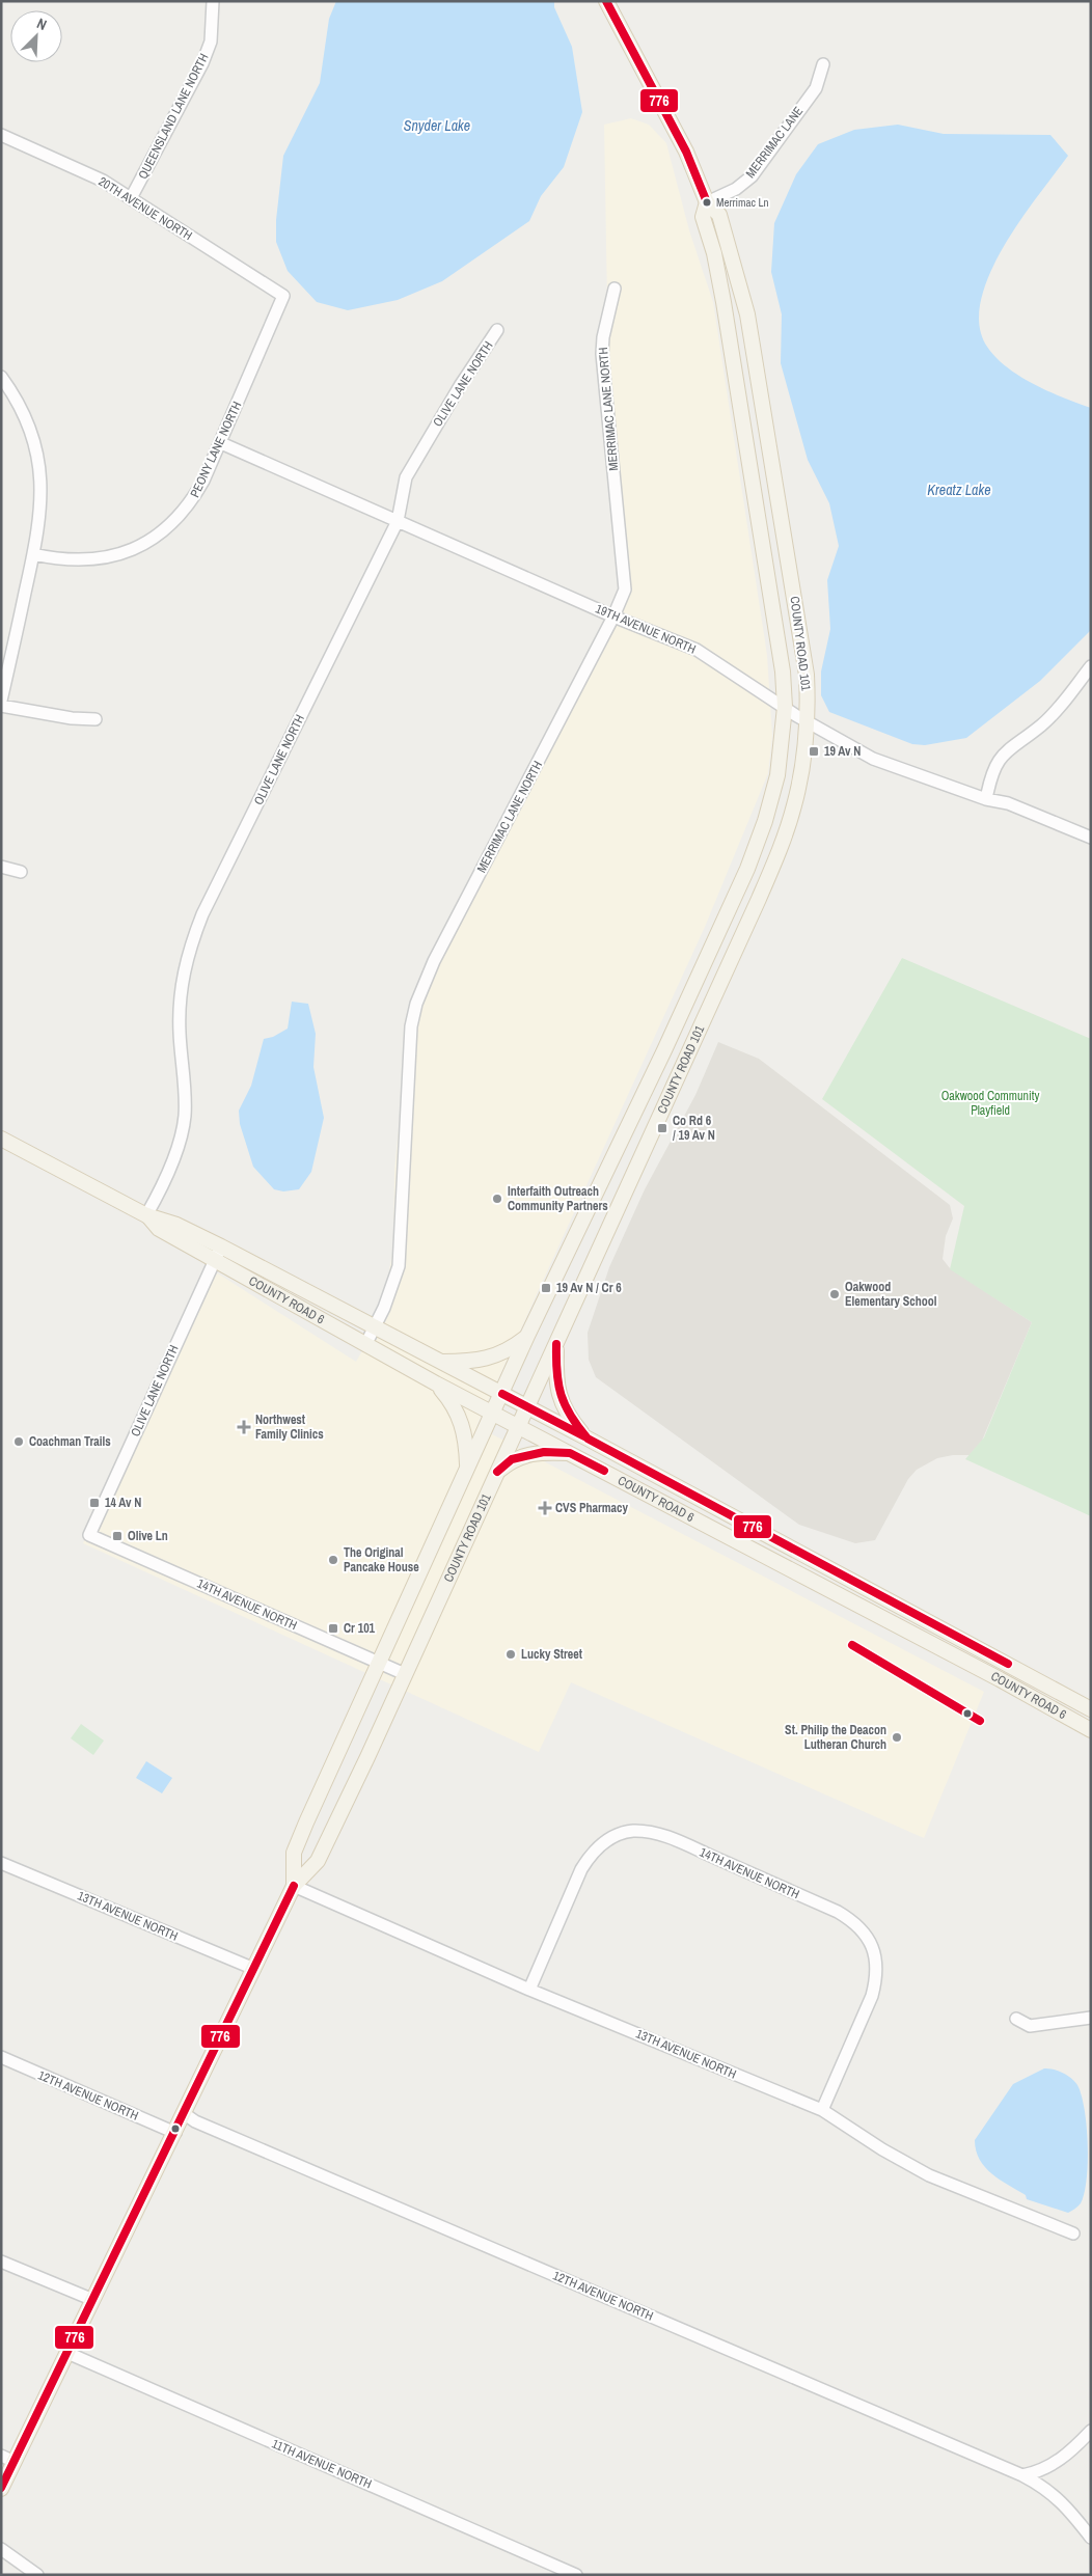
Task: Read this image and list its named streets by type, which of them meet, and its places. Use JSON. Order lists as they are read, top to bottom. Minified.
{"streets":{"main road":["COUNTY ROAD 101","COUNTY ROAD 6"],"street":["QUEENSLAND LANE NORTH","MERRIMAC LANE","20TH AVENUE NORTH","OLIVE LANE NORTH","MERRIMAC LANE NORTH","PEONY LANE NORTH","19TH AVENUE NORTH","14TH AVENUE NORTH","13TH AVENUE NORTH","12TH AVENUE NORTH","11TH AVENUE NORTH"]},"crossings":[["QUEENSLAND LANE NORTH","20TH AVENUE NORTH"],["MERRIMAC LANE","COUNTY ROAD 101"],["20TH AVENUE NORTH","PEONY LANE NORTH"],["OLIVE LANE NORTH","19TH AVENUE NORTH"],["OLIVE LANE NORTH","COUNTY ROAD 6"],["OLIVE LANE NORTH","14TH AVENUE NORTH"],["MERRIMAC LANE NORTH","19TH AVENUE NORTH"],["MERRIMAC LANE NORTH","COUNTY ROAD 6"],["PEONY LANE NORTH","19TH AVENUE NORTH"],["19TH AVENUE NORTH","COUNTY ROAD 101"],["COUNTY ROAD 101","COUNTY ROAD 6"],["COUNTY ROAD 101","14TH AVENUE NORTH"],["COUNTY ROAD 101","13TH AVENUE NORTH"],["COUNTY ROAD 101","12TH AVENUE NORTH"],["COUNTY ROAD 101","11TH AVENUE NORTH"],["14TH AVENUE NORTH","13TH AVENUE NORTH"]],"water":["Snyder Lake","Kreatz Lake"],"parks":["Oakwood Community Playfield"],"places":{"other":["Merrimac Ln","Interfaith Outreach Community Partners","Oakwood Elementary School","Coachman Trails","The Original Pancake House","Lucky Street","St. Philip the Deacon Lutheran Church"],"transit":["19 Av N","Co Rd 6 / 19 Av N","19 Av N / Cr 6","14 Av N","Olive Ln","Cr 101"],"health":["Northwest Family Clinics","CVS Pharmacy"]},"lines":["transit line 776"],"north":"top right"}
